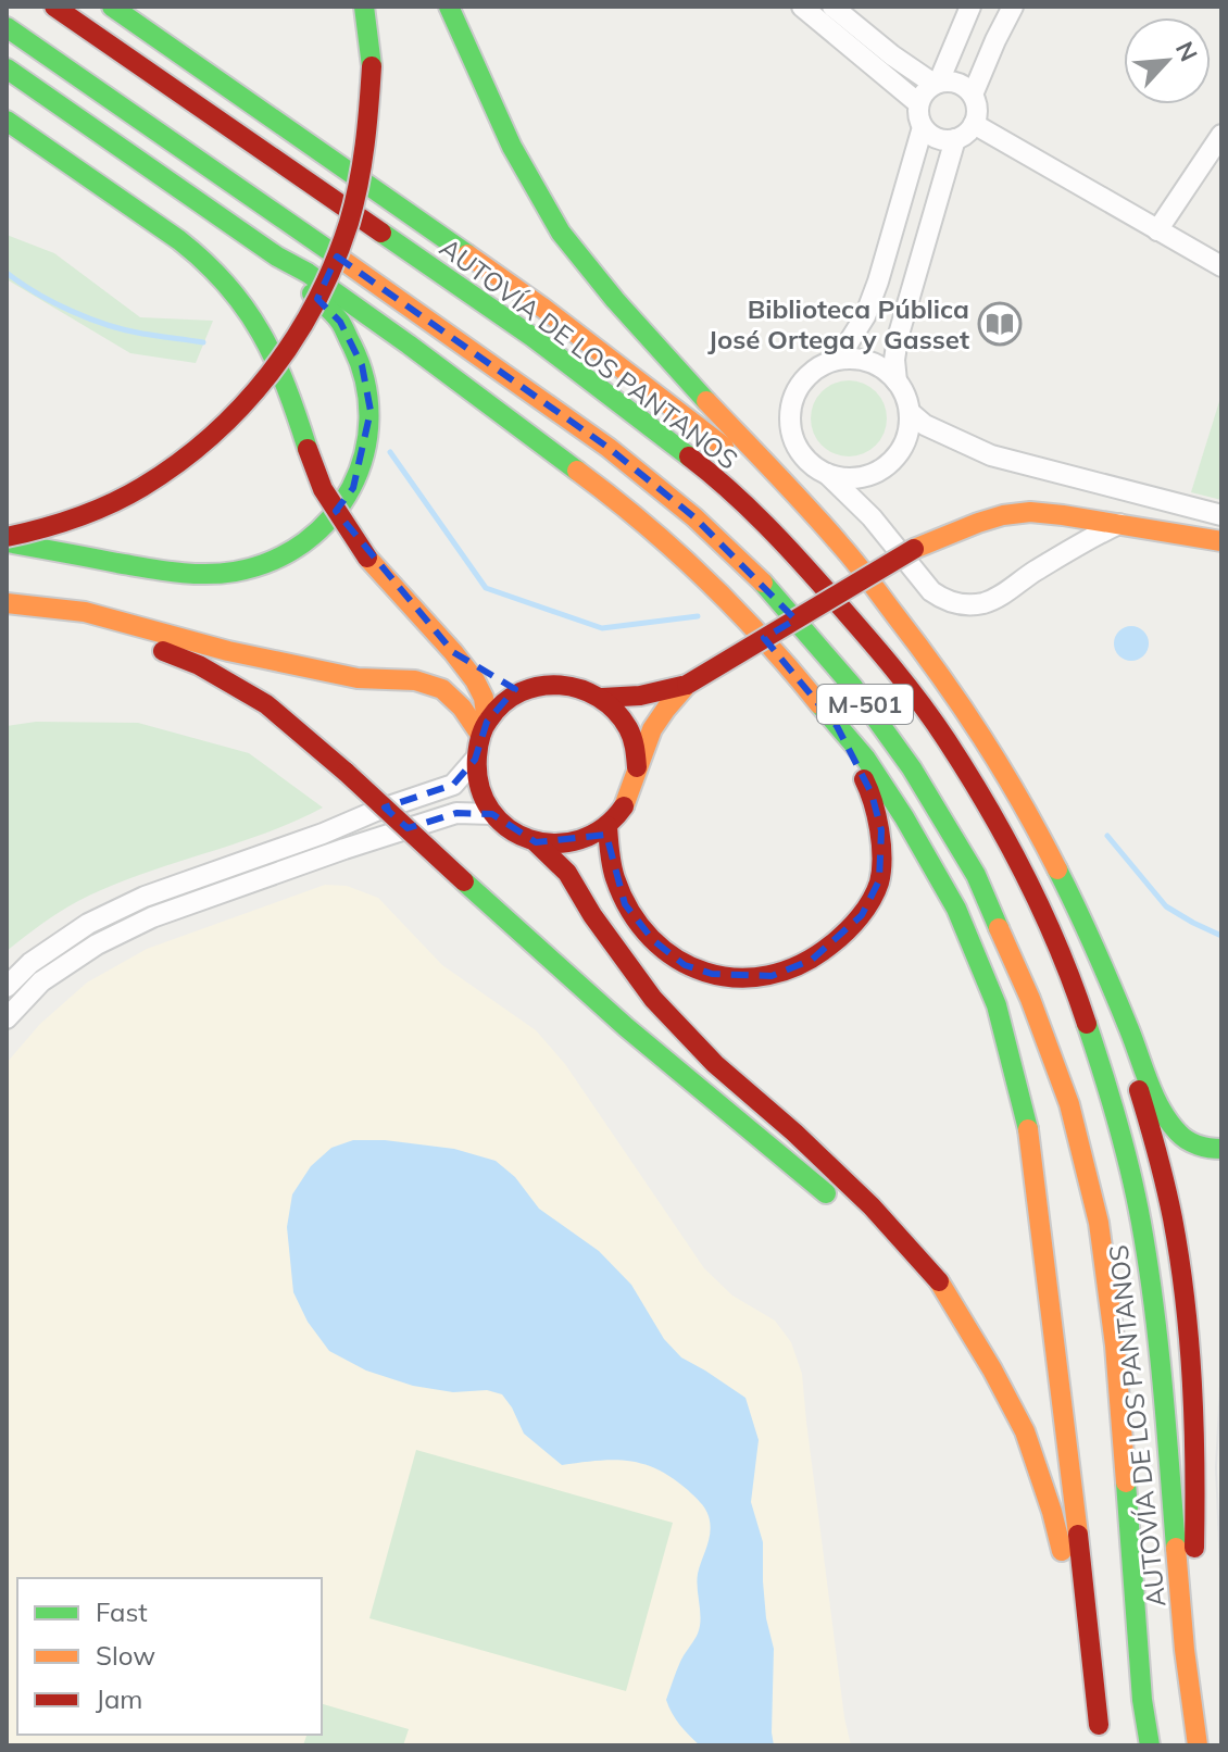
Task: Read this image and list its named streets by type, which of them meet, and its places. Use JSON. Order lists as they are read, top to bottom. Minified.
{"streets":{"main road":["AUTOVÍA DE LOS PANTANOS","M-501"]},"places":{"library":["Biblioteca Pública José Ortega y Gasset"]},"legend":["Fast","Slow","Jam"],"north":"top right"}
